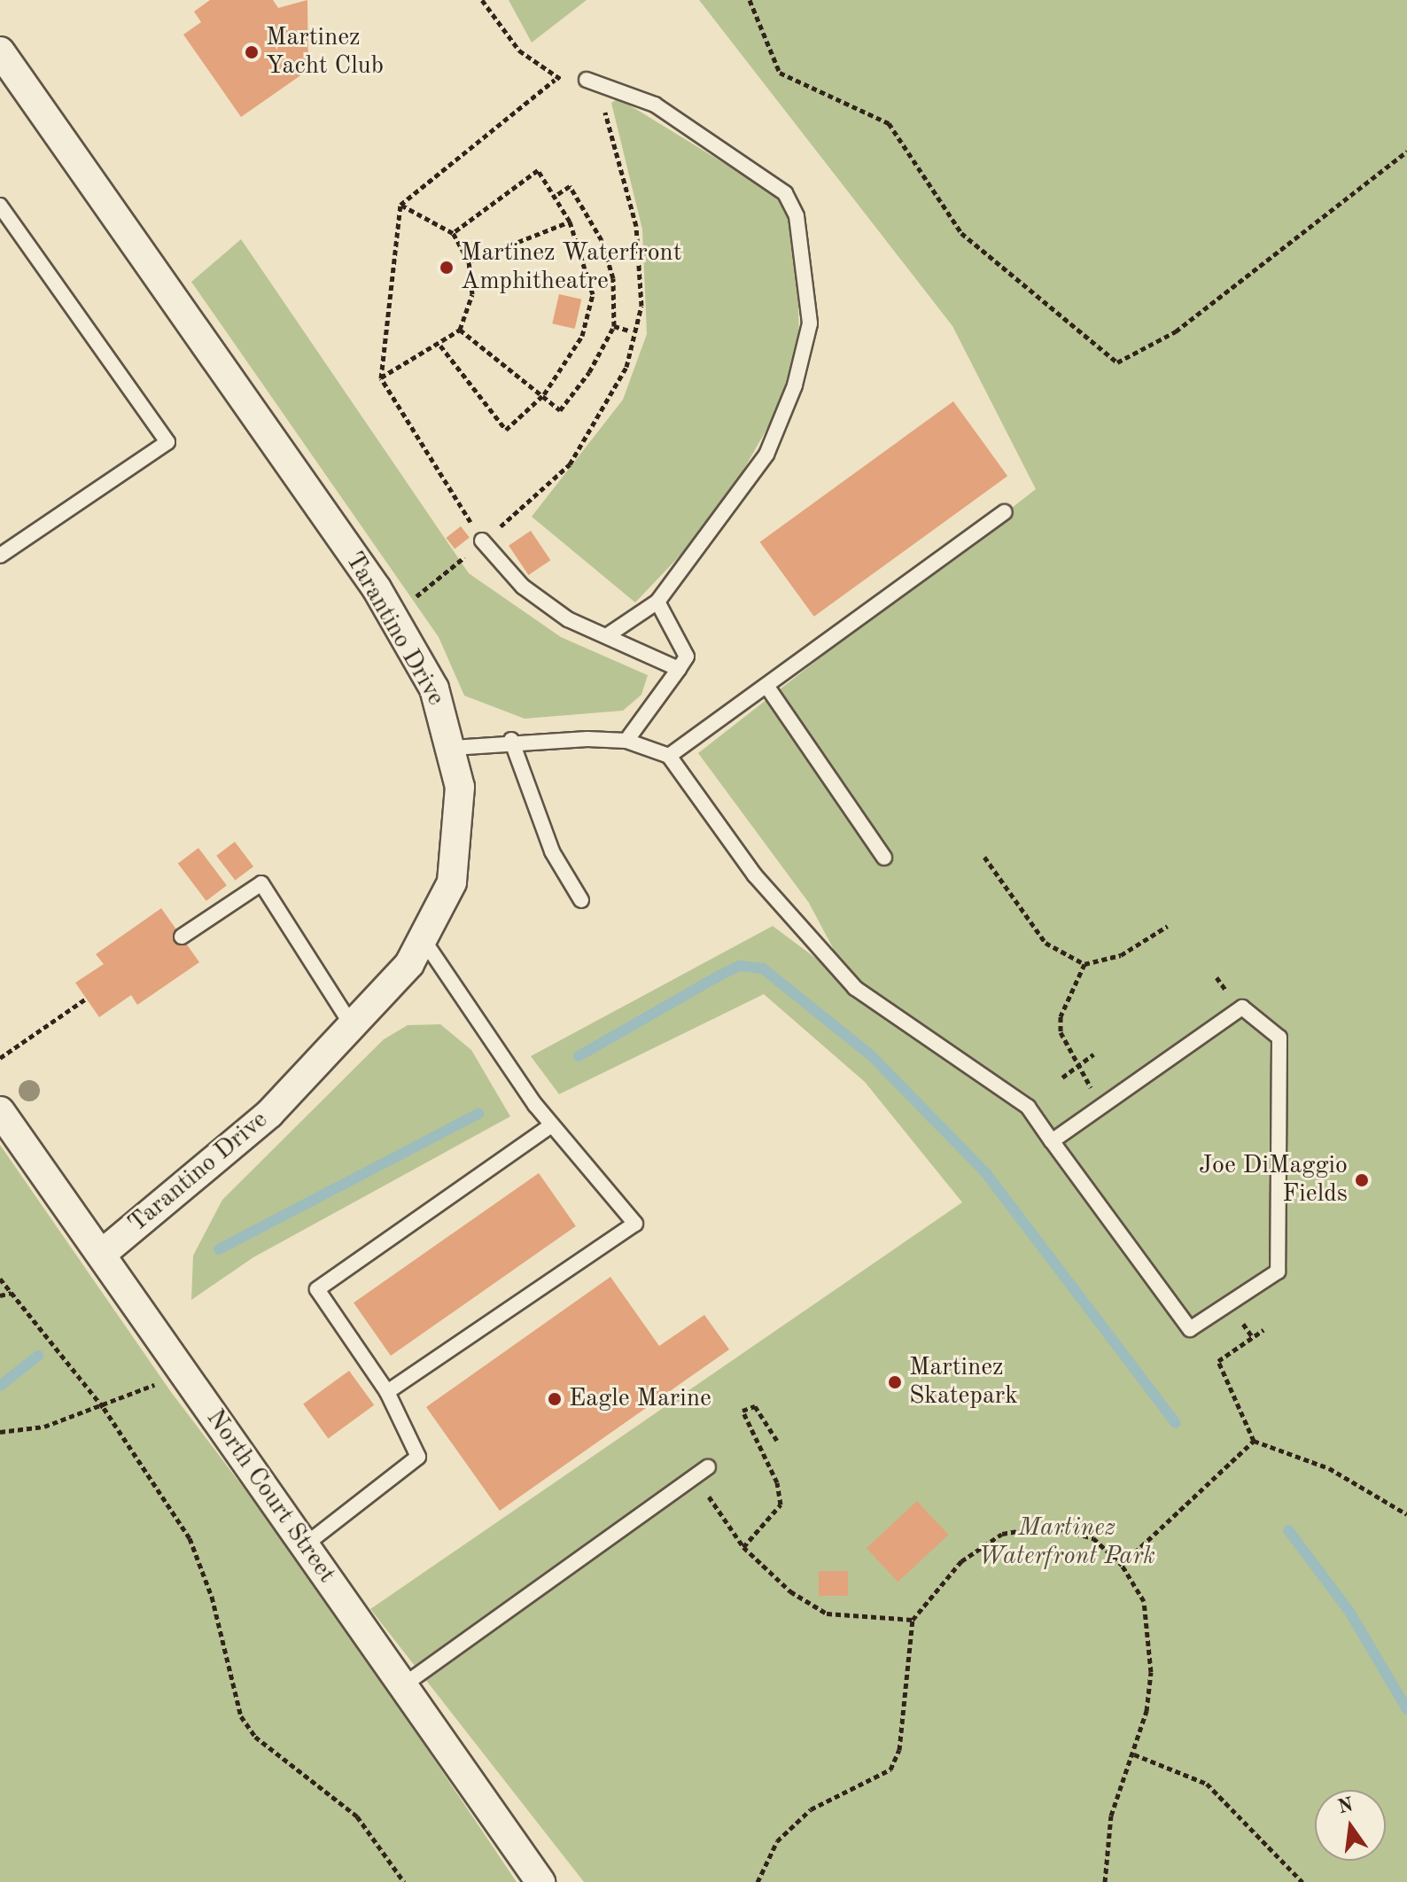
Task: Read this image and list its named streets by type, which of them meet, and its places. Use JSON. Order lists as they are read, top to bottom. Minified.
{"streets":{"street":["Tarantino Drive","North Court Street"]},"crossings":[["Tarantino Drive","North Court Street"]],"parks":["Martinez Waterfront Park"],"places":["Martinez Yacht Club","Martinez Waterfront Amphitheatre","Joe DiMaggio Fields","Martinez Skatepark","Eagle Marine"],"north":"top"}
